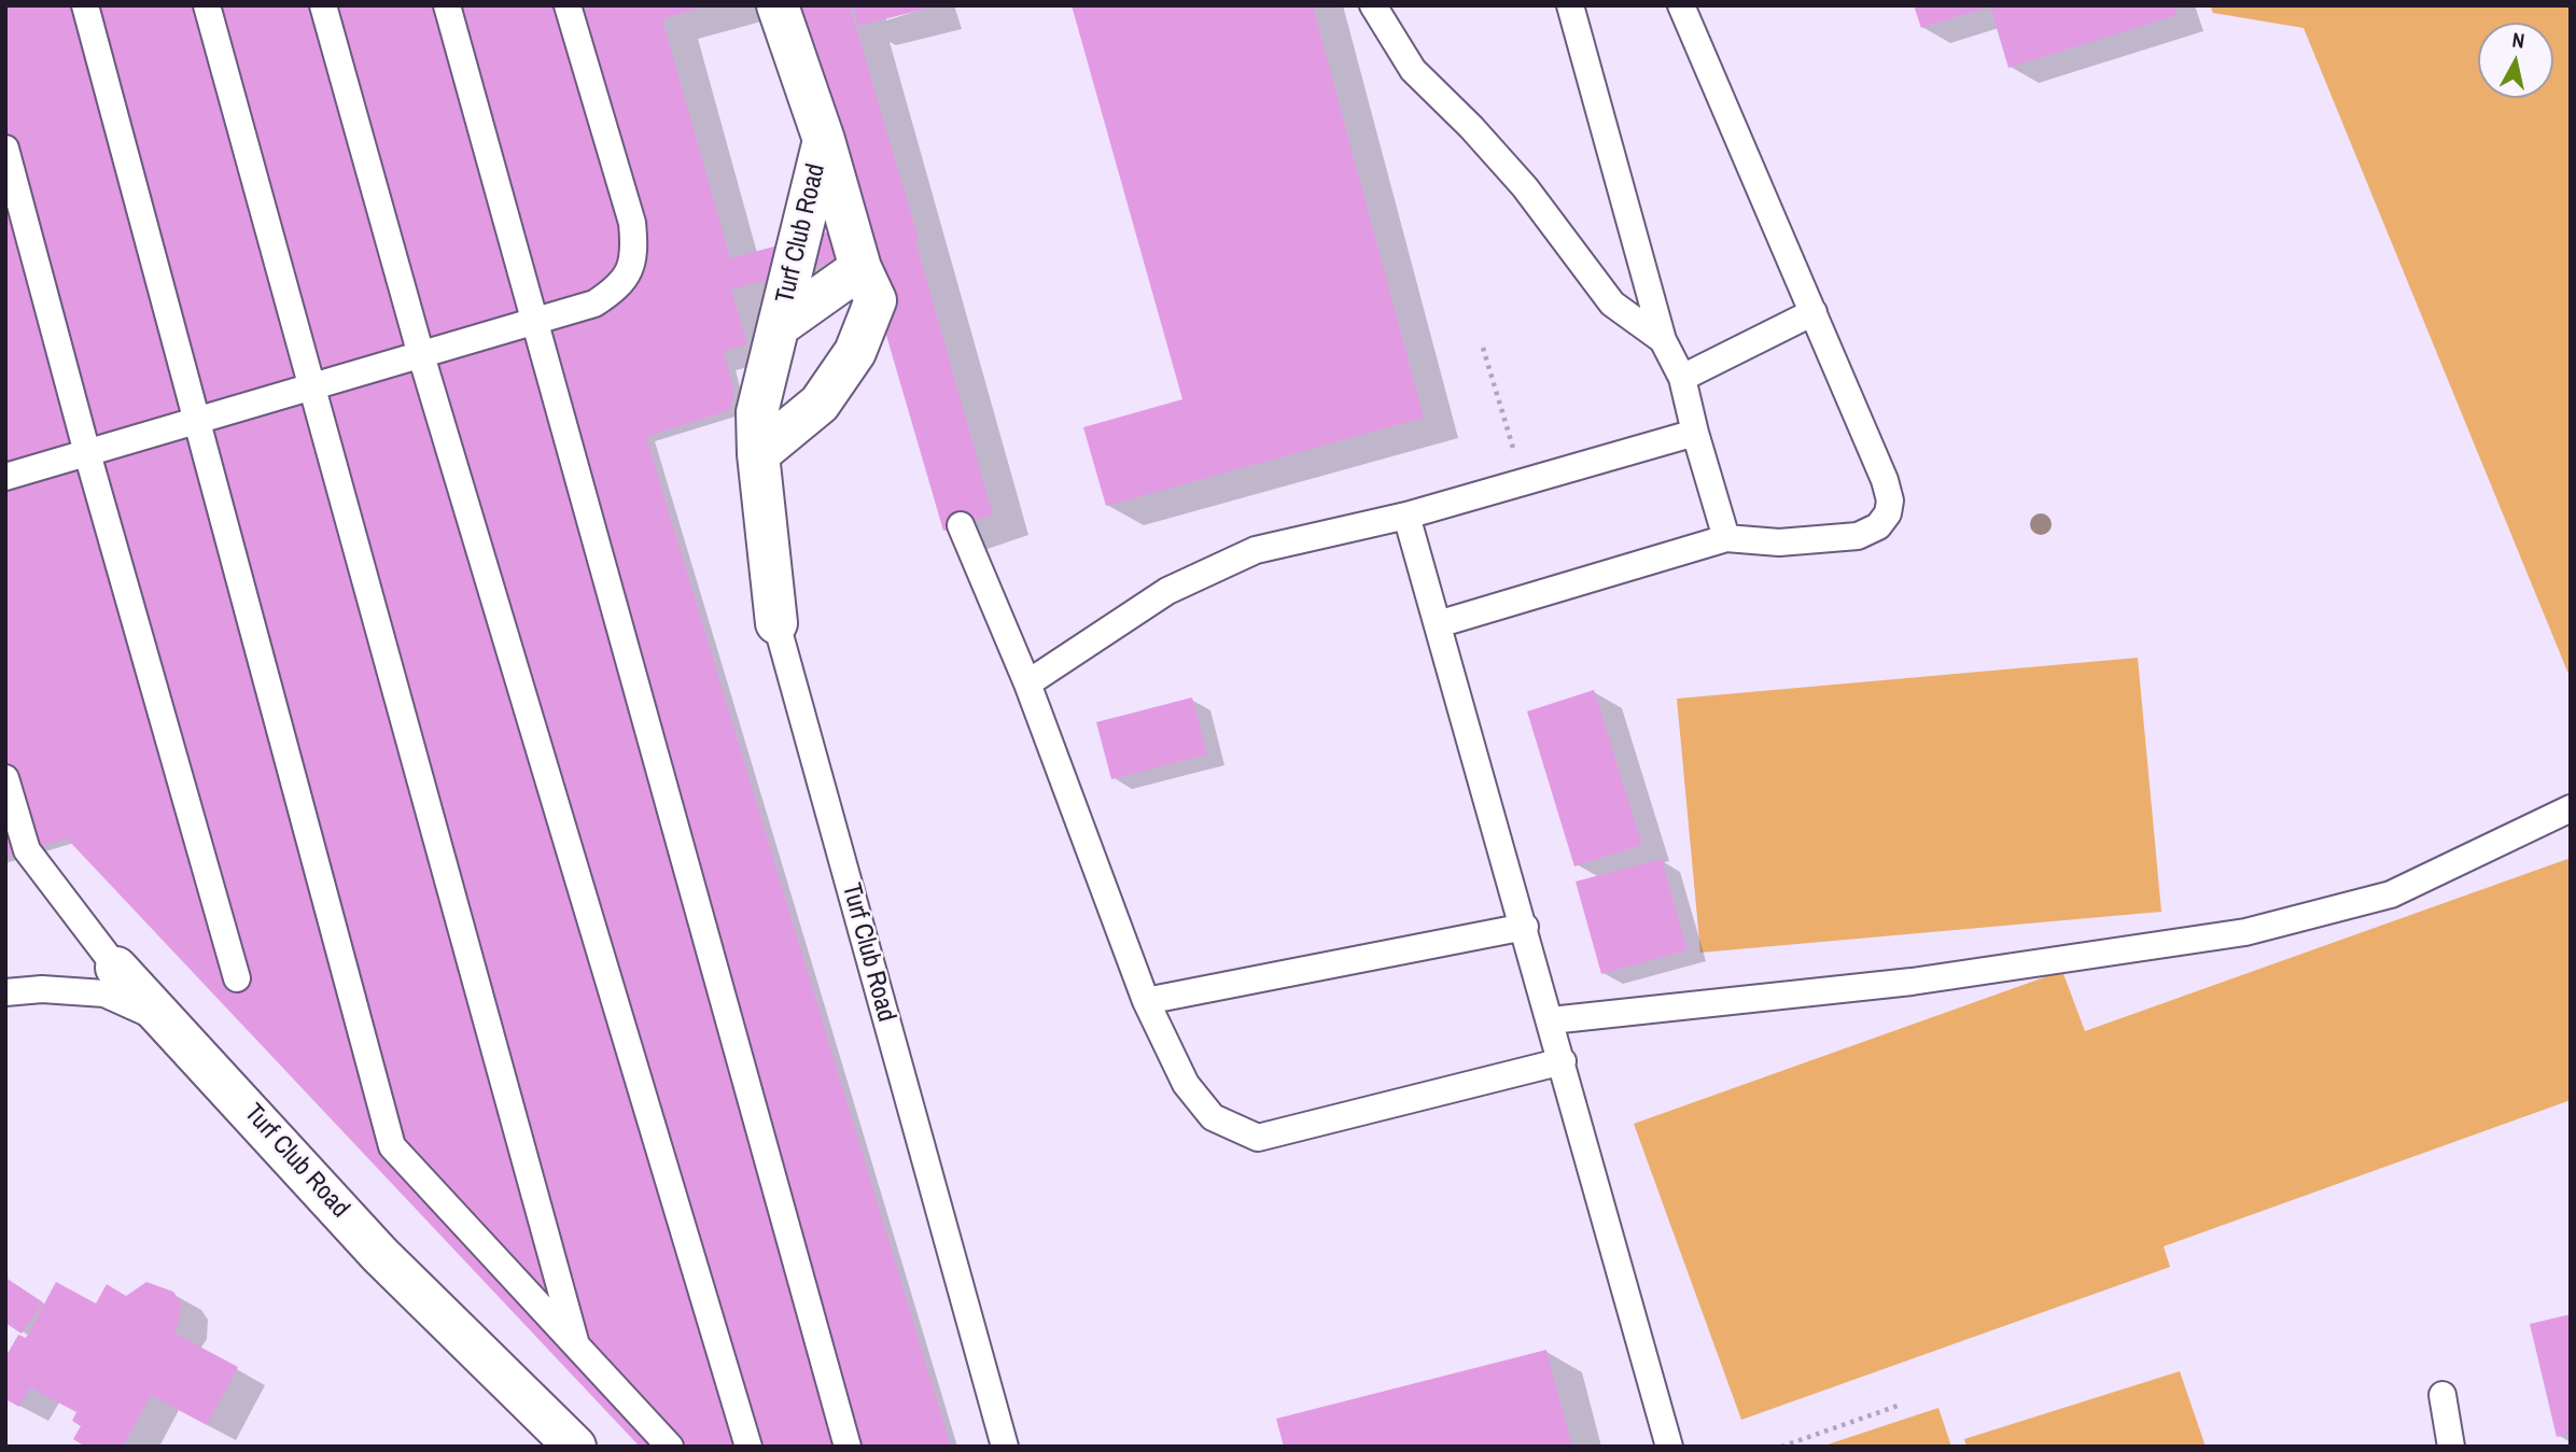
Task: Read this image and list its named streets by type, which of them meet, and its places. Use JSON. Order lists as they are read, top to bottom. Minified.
{"streets":{"street":["Turf Club Road"]},"north":"top"}
